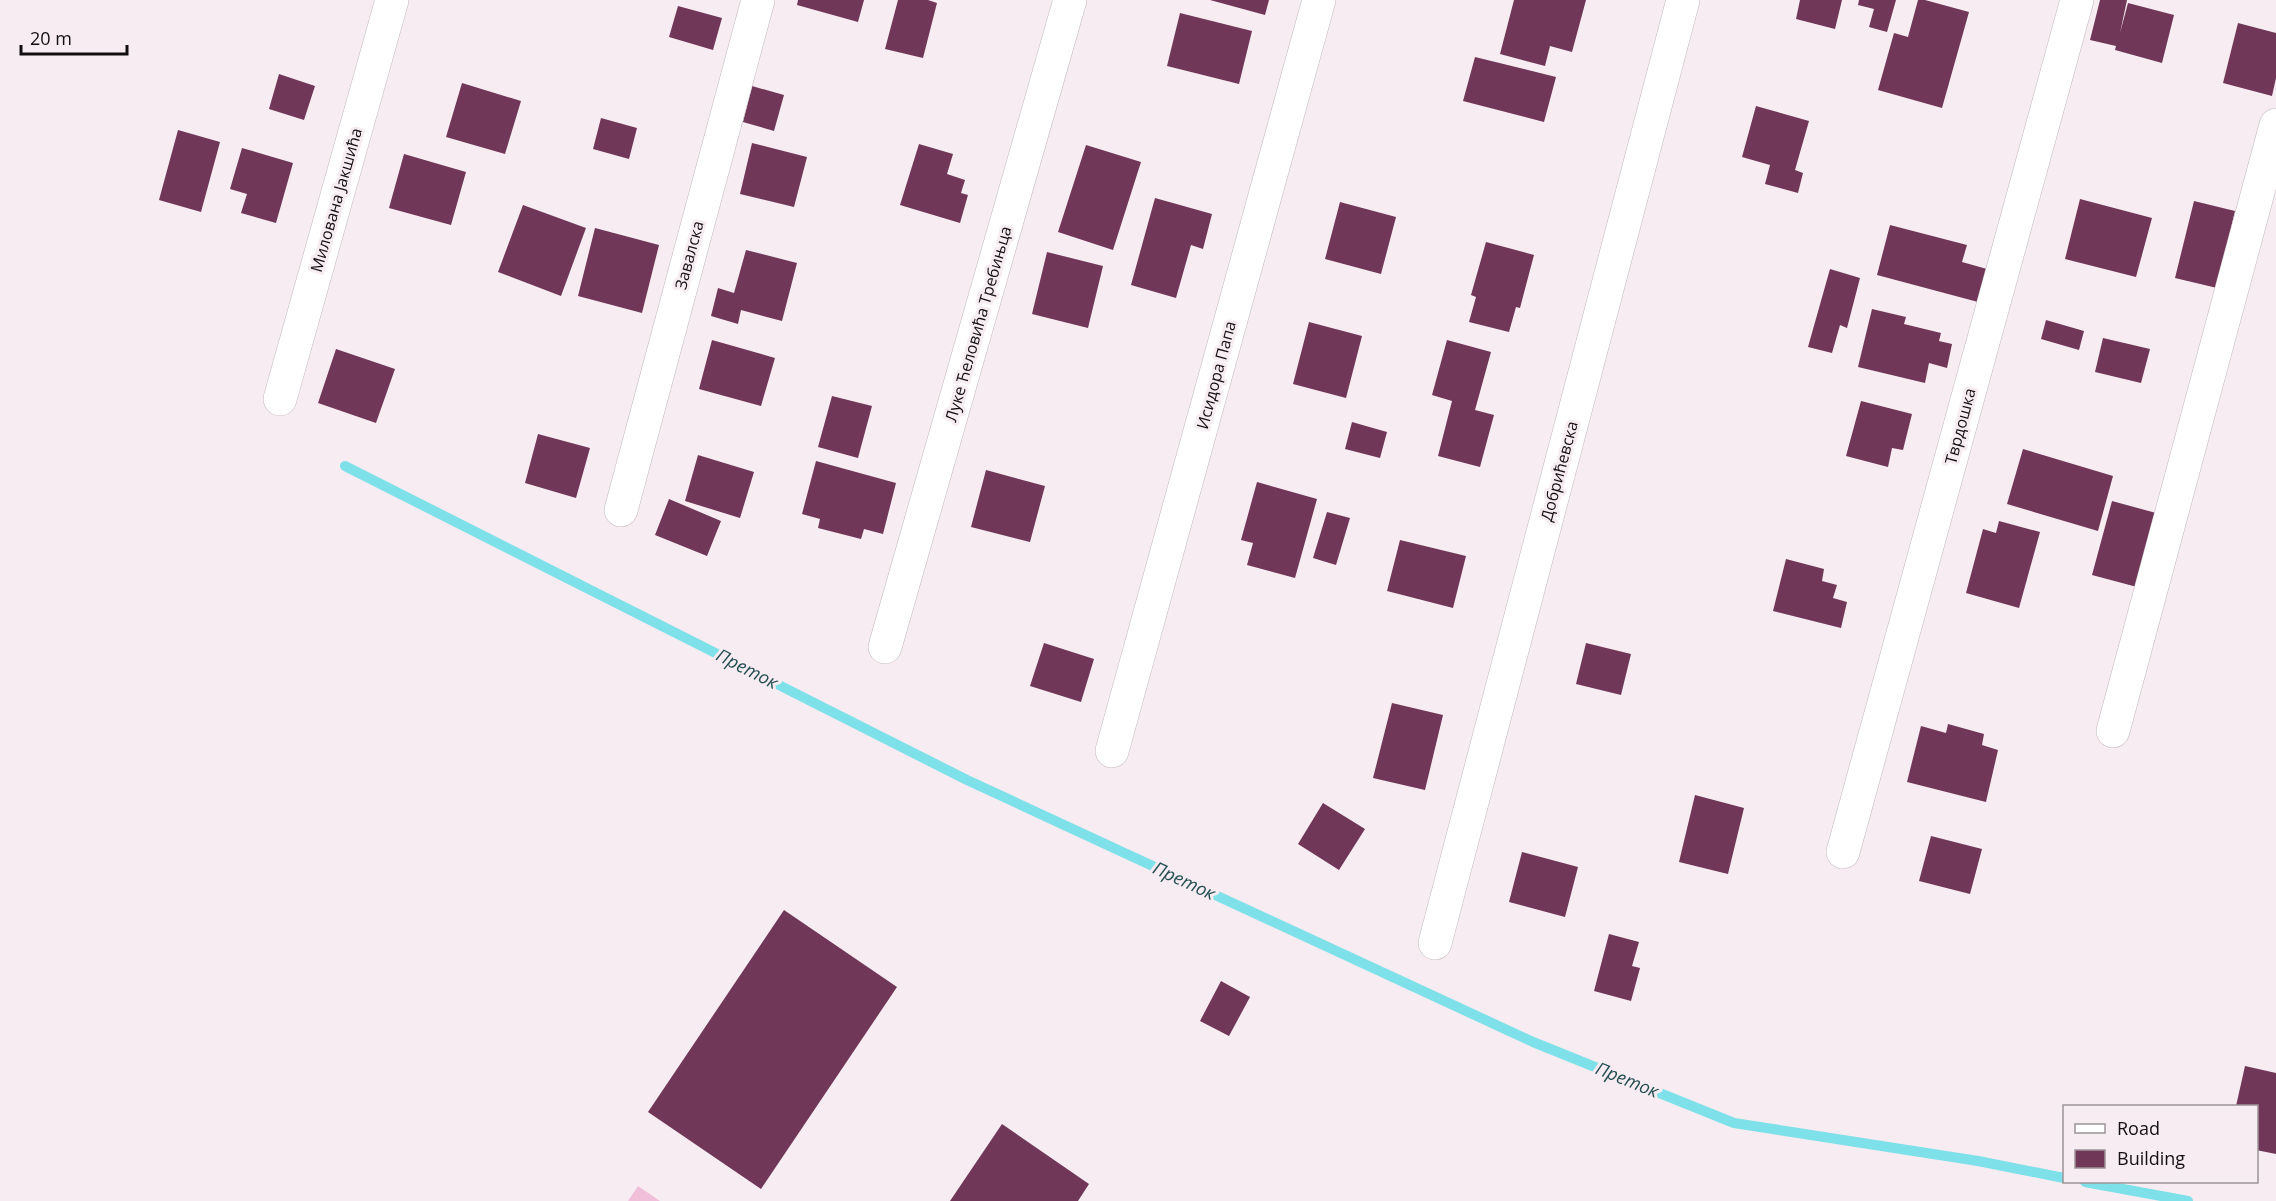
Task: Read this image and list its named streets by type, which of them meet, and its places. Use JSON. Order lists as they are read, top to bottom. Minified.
{"streets":{"street":["Милована Јакшића","Завалска","Луке Ћеловића Требињца","Исидора Папа","Тврдошка","Добрићевска"]},"water":["Преток"],"legend":["Road","Building"],"scale_bar":"20 m"}
